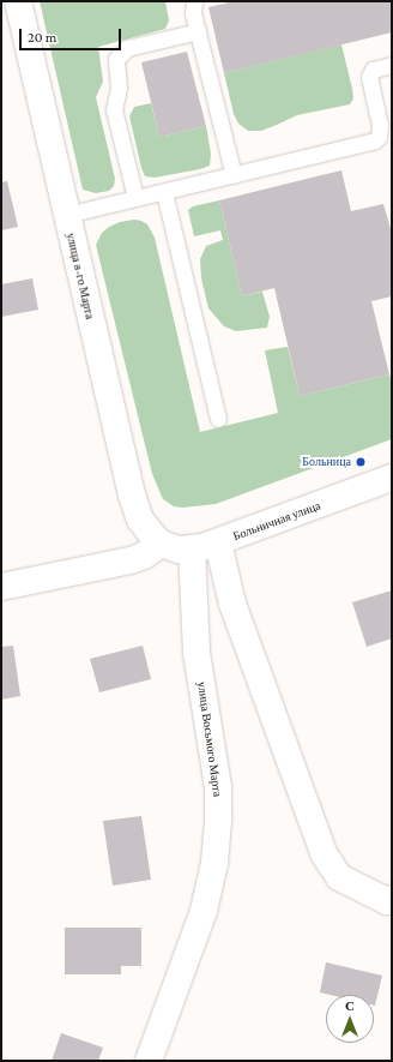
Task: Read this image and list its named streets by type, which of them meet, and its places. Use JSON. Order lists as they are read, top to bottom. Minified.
{"streets":{"street":["улица 8-го Марта","Больничная улица","улица Восьмого Марта"]},"crossings":[["улица 8-го Марта","Больничная улица"],["Больничная улица","улица Восьмого Марта"]],"places":["Больница"],"scale_bar":"20 m","north":"top"}
